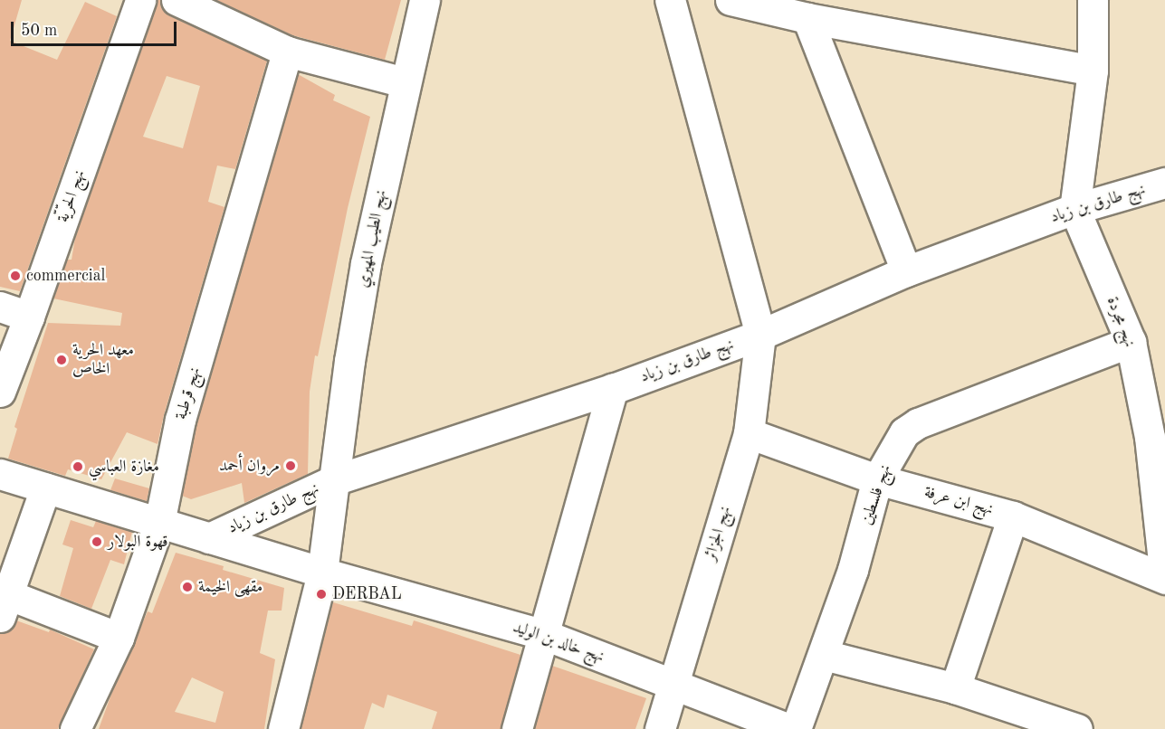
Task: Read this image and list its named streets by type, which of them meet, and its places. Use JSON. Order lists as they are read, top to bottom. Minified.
{"streets":{"street":["نهج الحرّيّة","نهج طارق بن زياد","نهج الطيب المهيري","نهج مجردة","نهج قرطبة","نهج فلسطين","نهج ابن عرفة","نهج الجزائر","نهج خالد بن الوليد"]},"crossings":[["نهج طارق بن زياد","نهج الطيب المهيري"],["نهج طارق بن زياد","نهج مجردة"],["نهج طارق بن زياد","نهج الجزائر"],["نهج طارق بن زياد","نهج خالد بن الوليد"],["نهج الطيب المهيري","نهج خالد بن الوليد"],["نهج مجردة","نهج فلسطين"],["نهج مجردة","نهج ابن عرفة"],["نهج قرطبة","نهج خالد بن الوليد"],["نهج فلسطين","نهج ابن عرفة"],["نهج ابن عرفة","نهج الجزائر"],["نهج الجزائر","نهج خالد بن الوليد"]],"places":["commercial","معهد الحرية الخاص","مروان أحمد","مغازة العباسي","قهوة البولار","مقهى الخيمة","DERBAL"],"scale_bar":"50 m"}
